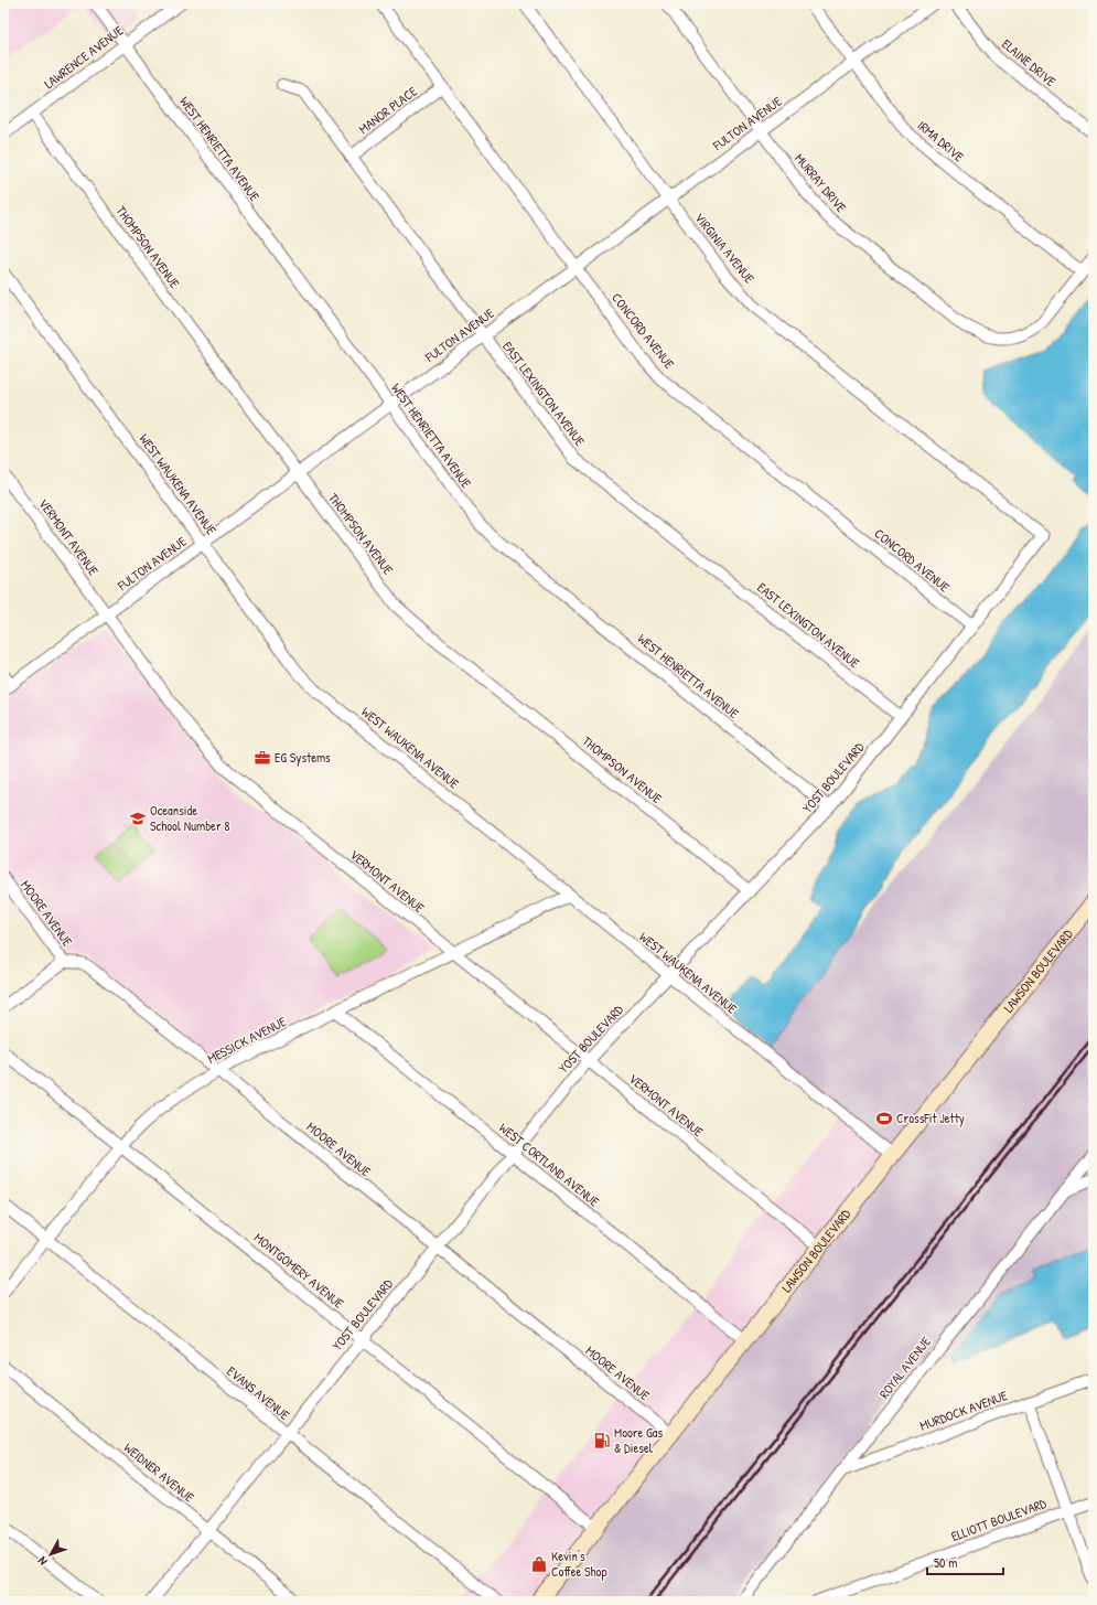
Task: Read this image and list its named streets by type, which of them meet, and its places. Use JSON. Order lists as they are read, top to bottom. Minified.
{"streets":{"main road":["LAWSON BOULEVARD"],"street":["LAWRENCE AVENUE","ELAINE DRIVE","MANOR PLACE","FULTON AVENUE","IRMA DRIVE","WEST HENRIETTA AVENUE","MURRAY DRIVE","THOMPSON AVENUE","VIRGINIA AVENUE","CONCORD AVENUE","EAST LEXINGTON AVENUE","WEST WAUKENA AVENUE","VERMONT AVENUE","YOST BOULEVARD","MOORE AVENUE","MESSICK AVENUE","WEST CORTLAND AVENUE","MONTGOMERY AVENUE","ROYAL AVENUE","EVANS AVENUE","MURDOCK AVENUE","WEIDNER AVENUE","ELLIOTT BOULEVARD"]},"crossings":[["LAWRENCE AVENUE","WEST HENRIETTA AVENUE"],["LAWRENCE AVENUE","THOMPSON AVENUE"],["MANOR PLACE","CONCORD AVENUE"],["MANOR PLACE","EAST LEXINGTON AVENUE"],["FULTON AVENUE","IRMA DRIVE"],["FULTON AVENUE","WEST HENRIETTA AVENUE"],["FULTON AVENUE","MURRAY DRIVE"],["FULTON AVENUE","THOMPSON AVENUE"],["FULTON AVENUE","VIRGINIA AVENUE"],["FULTON AVENUE","CONCORD AVENUE"],["FULTON AVENUE","EAST LEXINGTON AVENUE"],["FULTON AVENUE","WEST WAUKENA AVENUE"],["FULTON AVENUE","VERMONT AVENUE"],["IRMA DRIVE","MURRAY DRIVE"],["WEST HENRIETTA AVENUE","YOST BOULEVARD"],["THOMPSON AVENUE","YOST BOULEVARD"],["VIRGINIA AVENUE","YOST BOULEVARD"],["CONCORD AVENUE","YOST BOULEVARD"],["EAST LEXINGTON AVENUE","YOST BOULEVARD"],["WEST WAUKENA AVENUE","YOST BOULEVARD"],["WEST WAUKENA AVENUE","LAWSON BOULEVARD"],["WEST WAUKENA AVENUE","MESSICK AVENUE"],["VERMONT AVENUE","YOST BOULEVARD"],["VERMONT AVENUE","LAWSON BOULEVARD"],["VERMONT AVENUE","MESSICK AVENUE"],["YOST BOULEVARD","MOORE AVENUE"],["YOST BOULEVARD","WEST CORTLAND AVENUE"],["YOST BOULEVARD","MONTGOMERY AVENUE"],["YOST BOULEVARD","EVANS AVENUE"],["YOST BOULEVARD","WEIDNER AVENUE"],["MOORE AVENUE","LAWSON BOULEVARD"],["MOORE AVENUE","MESSICK AVENUE"],["LAWSON BOULEVARD","WEST CORTLAND AVENUE"],["LAWSON BOULEVARD","MONTGOMERY AVENUE"],["MESSICK AVENUE","WEST CORTLAND AVENUE"],["MESSICK AVENUE","MONTGOMERY AVENUE"],["MESSICK AVENUE","EVANS AVENUE"],["ROYAL AVENUE","MURDOCK AVENUE"]],"places":{"office":["EG Systems"],"school or university":["Oceanside School Number 8"],"sports":["CrossFit Jetty"],"fuel station":["Moore Gas & Diesel"],"shop":["Kevin's Coffee Shop"]},"scale_bar":"50 m","north":"bottom left"}
